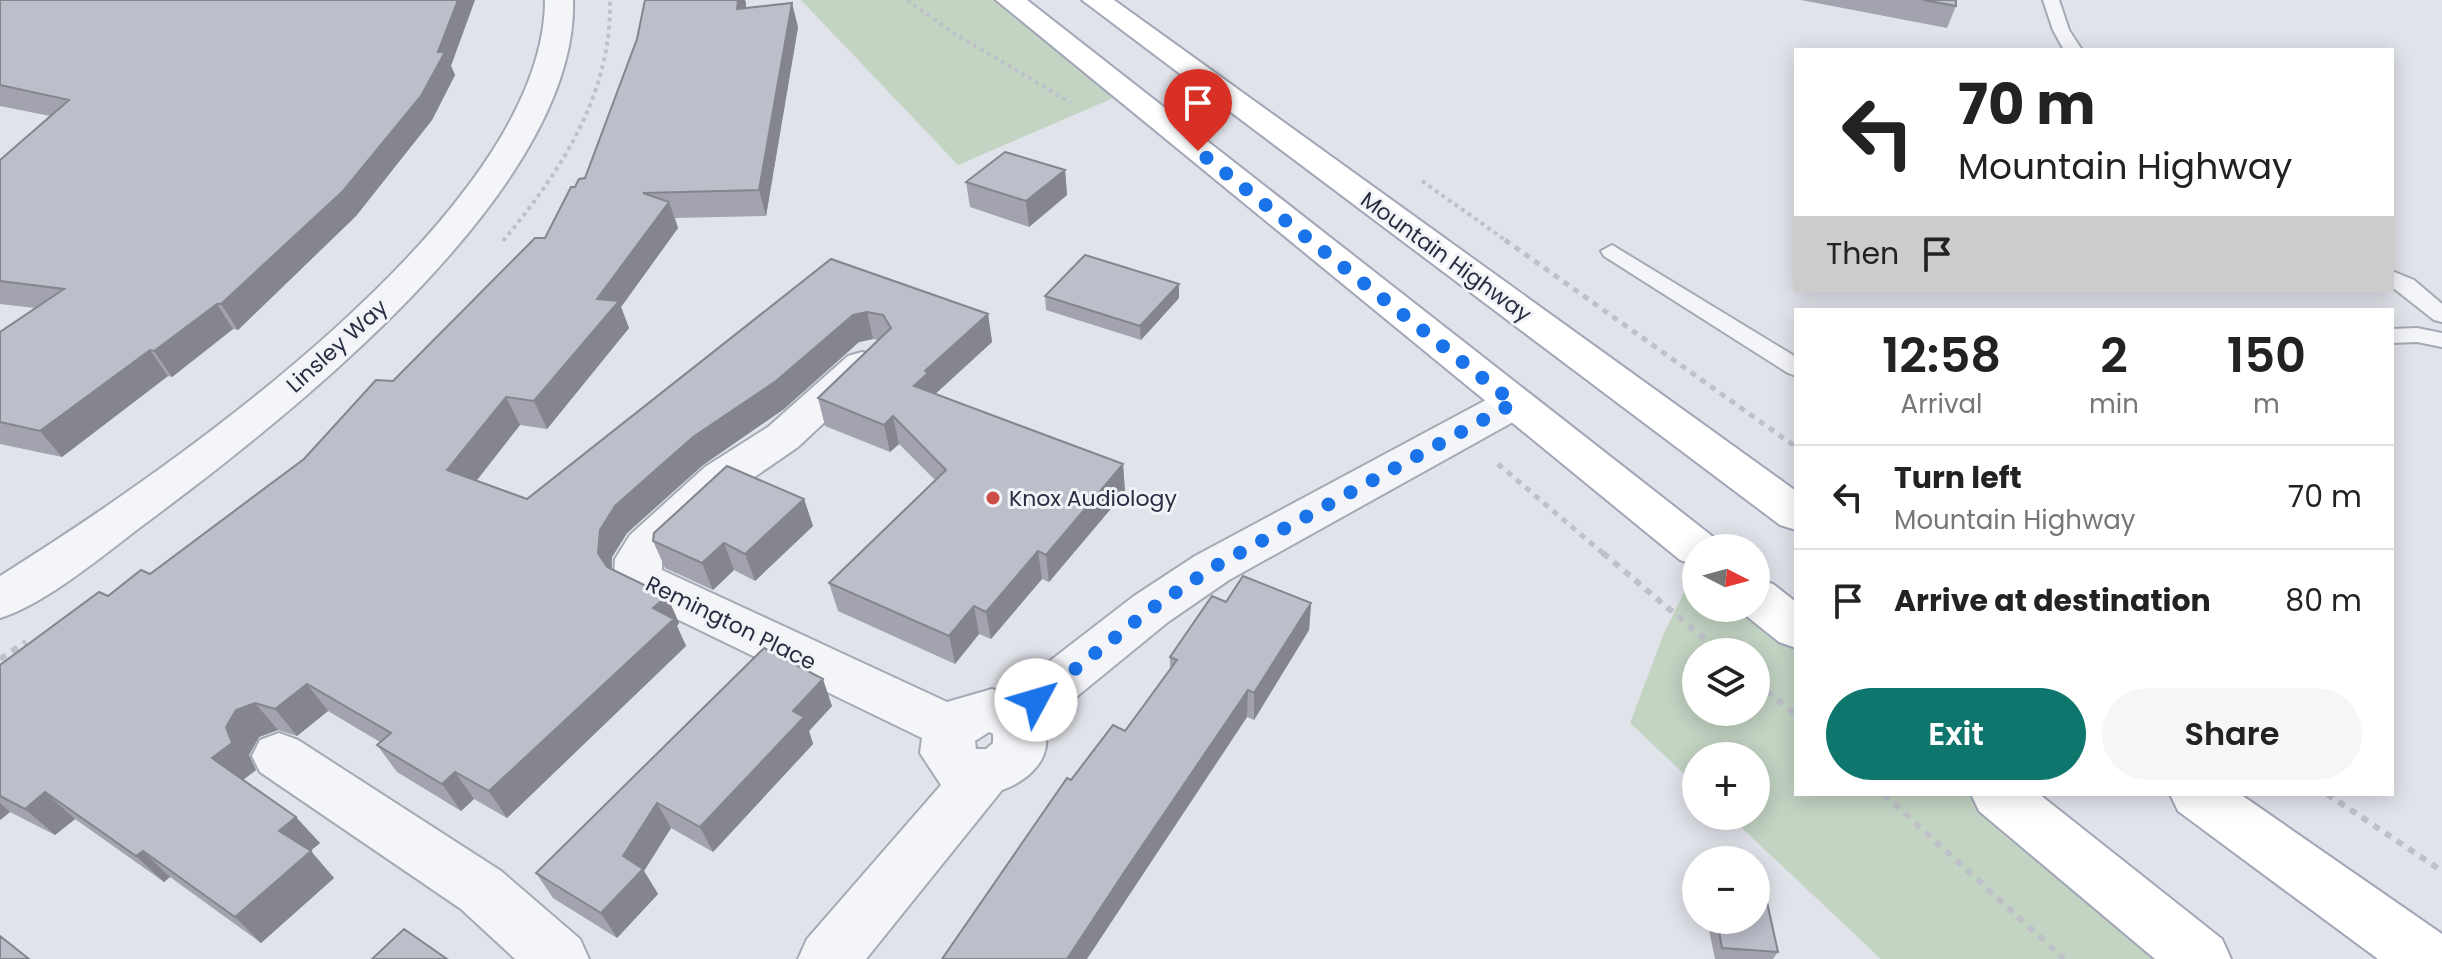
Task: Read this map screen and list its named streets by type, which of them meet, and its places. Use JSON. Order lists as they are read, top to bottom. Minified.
{"streets":{"main road":["Mountain Highway"],"street":["Linsley Way","Remington Place"]},"places":["Knox Audiology"],"north":"right","page":{"turn":["70 m","Mountain Highway"],"then":"Then","eta":["12:58","Arrival","2","min","150","m"],"list":[{"name":"Turn left","note":"Mountain Highway","value":"70 m"},{"name":"Arrive at destination","value":"80 m"}],"map_buttons":["+","−"],"buttons":["Exit","Share"]}}
